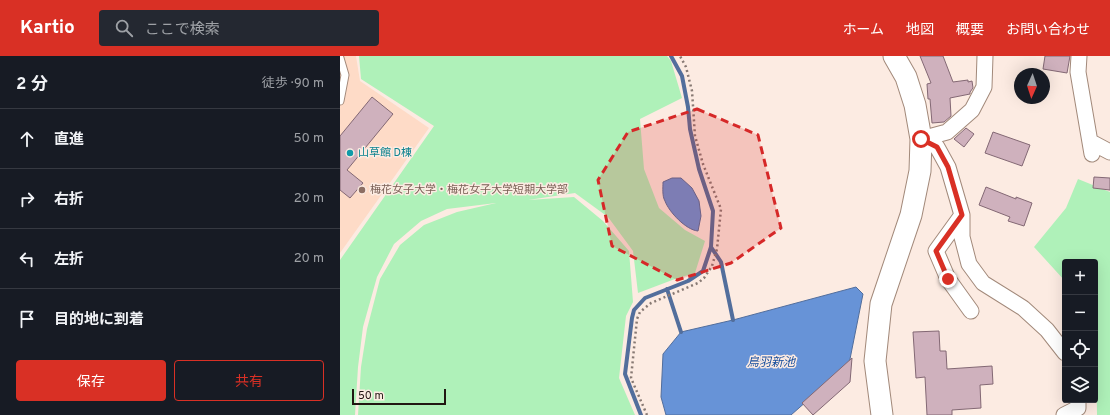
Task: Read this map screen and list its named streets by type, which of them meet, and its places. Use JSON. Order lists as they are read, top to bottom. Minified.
{"water":["鳥羽新池"],"places":["山草館 D棟","梅花女子大学・梅花女子大学短期大学部"],"scale_bar":"50 m","north":"bottom","page":{"header":"Kartio","search":"ここで検索","nav":["ホーム","地図","概要","お問い合わせ"],"heading":["2 分","徒歩 · 90 m"],"list":[["直進","50 m"],["右折","20 m"],["左折","20 m"],"目的地に到着"],"map_buttons":["+","−"],"buttons":["保存","共有"],"scale":"50 m"}}
